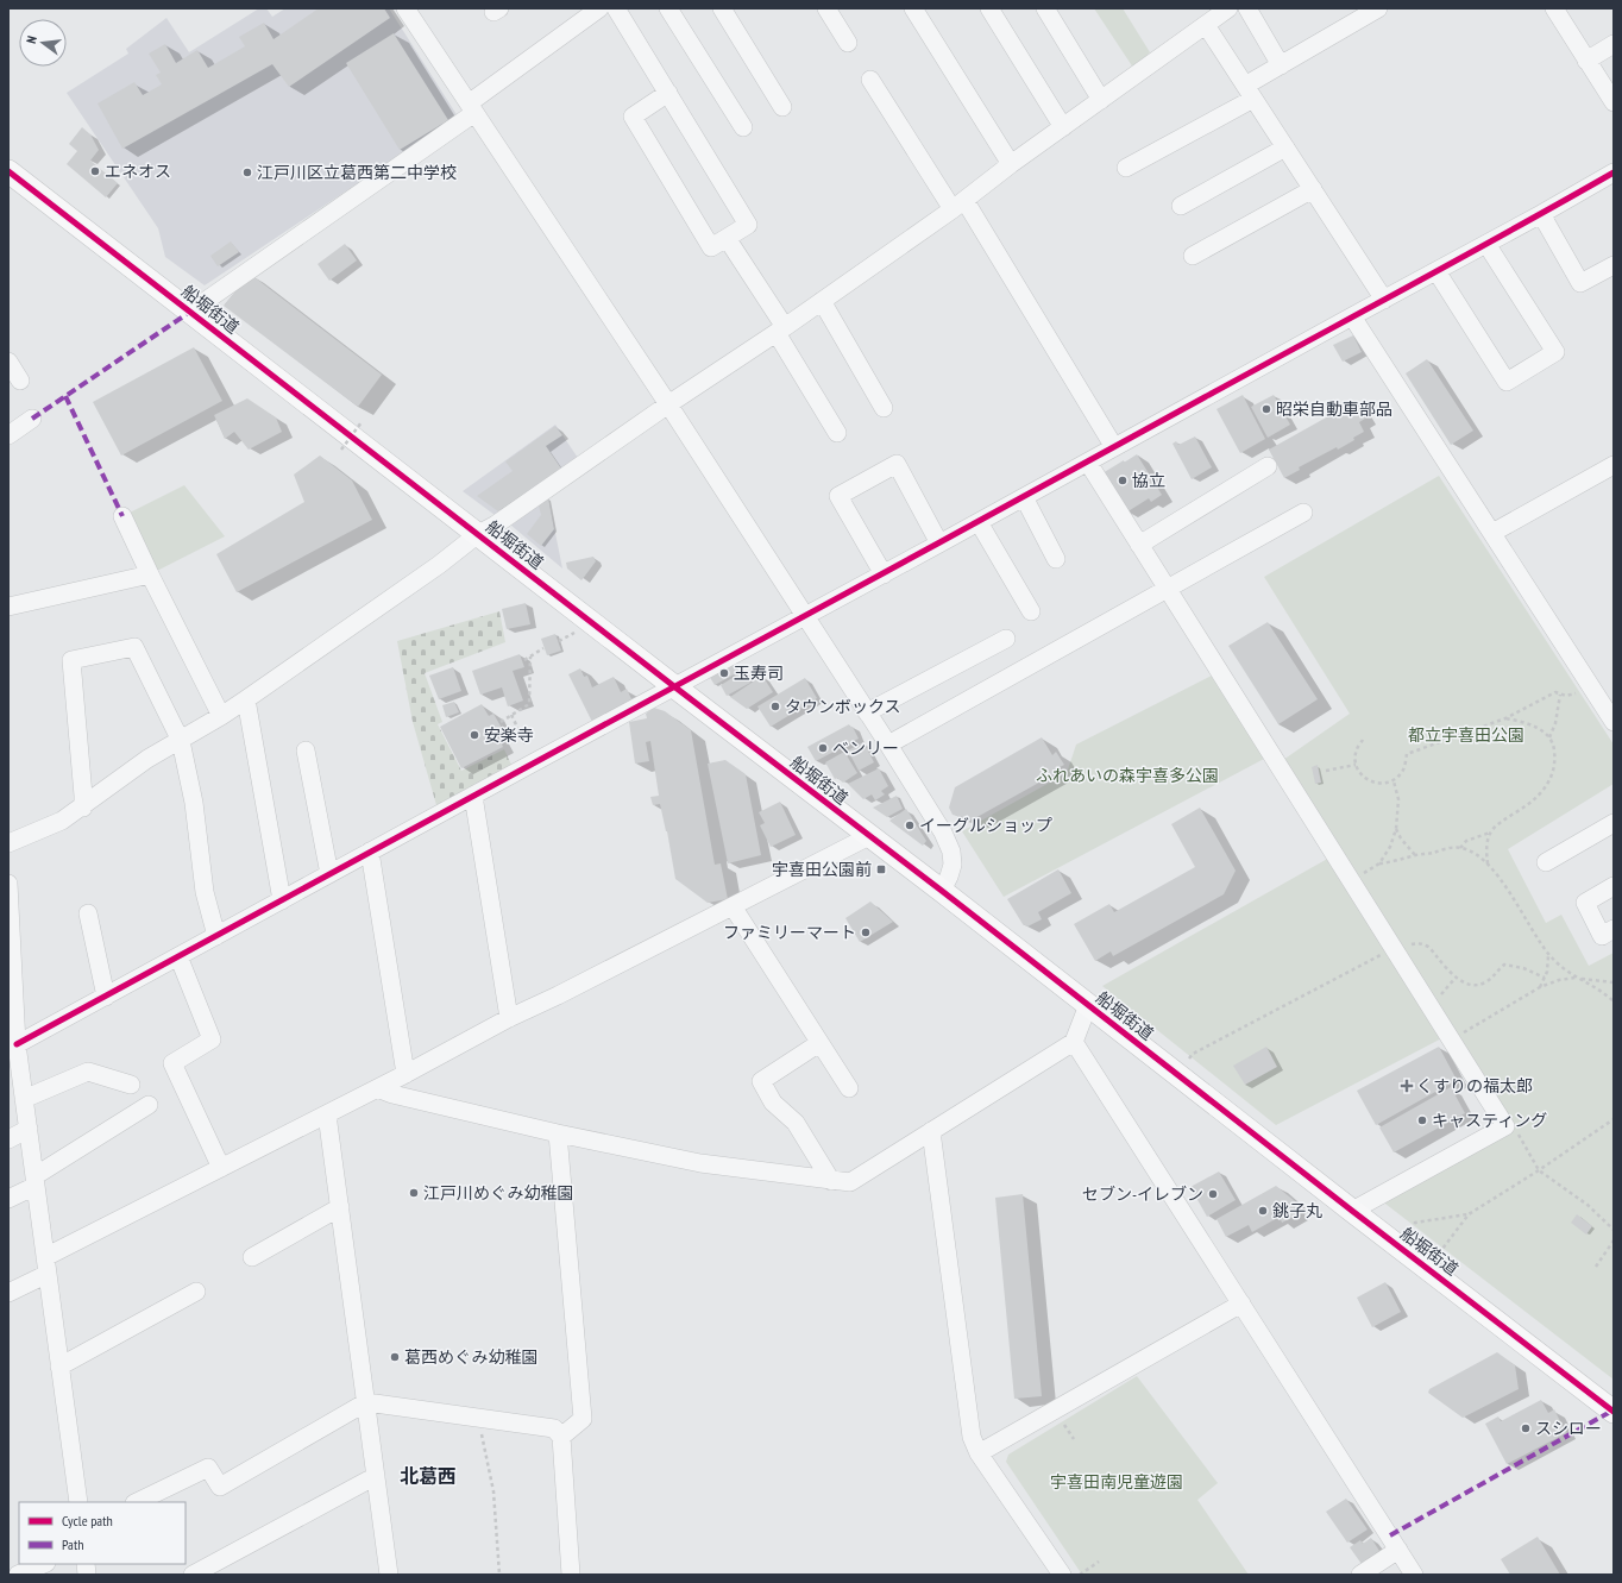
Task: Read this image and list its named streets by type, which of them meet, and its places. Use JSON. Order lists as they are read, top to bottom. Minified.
{"streets":{"main road":["船堀街道"]},"districts":["北葛西"],"parks":["都立宇喜田公園","ふれあいの森宇喜多公園","宇喜田南児童遊園"],"places":{"other":["エネオス","江戸川区立葛西第二中学校","昭栄自動車部品","協立","玉寿司","タウンボックス","安楽寺","ベンリー","イーグルショップ","ファミリーマート","キャスティング","江戸川めぐみ幼稚園","セブン-イレブン","銚子丸","葛西めぐみ幼稚園","スシロー"],"transit":["宇喜田公園前"],"health":["くすりの福太郎"]},"legend":["Cycle path","Path"],"north":"left"}
